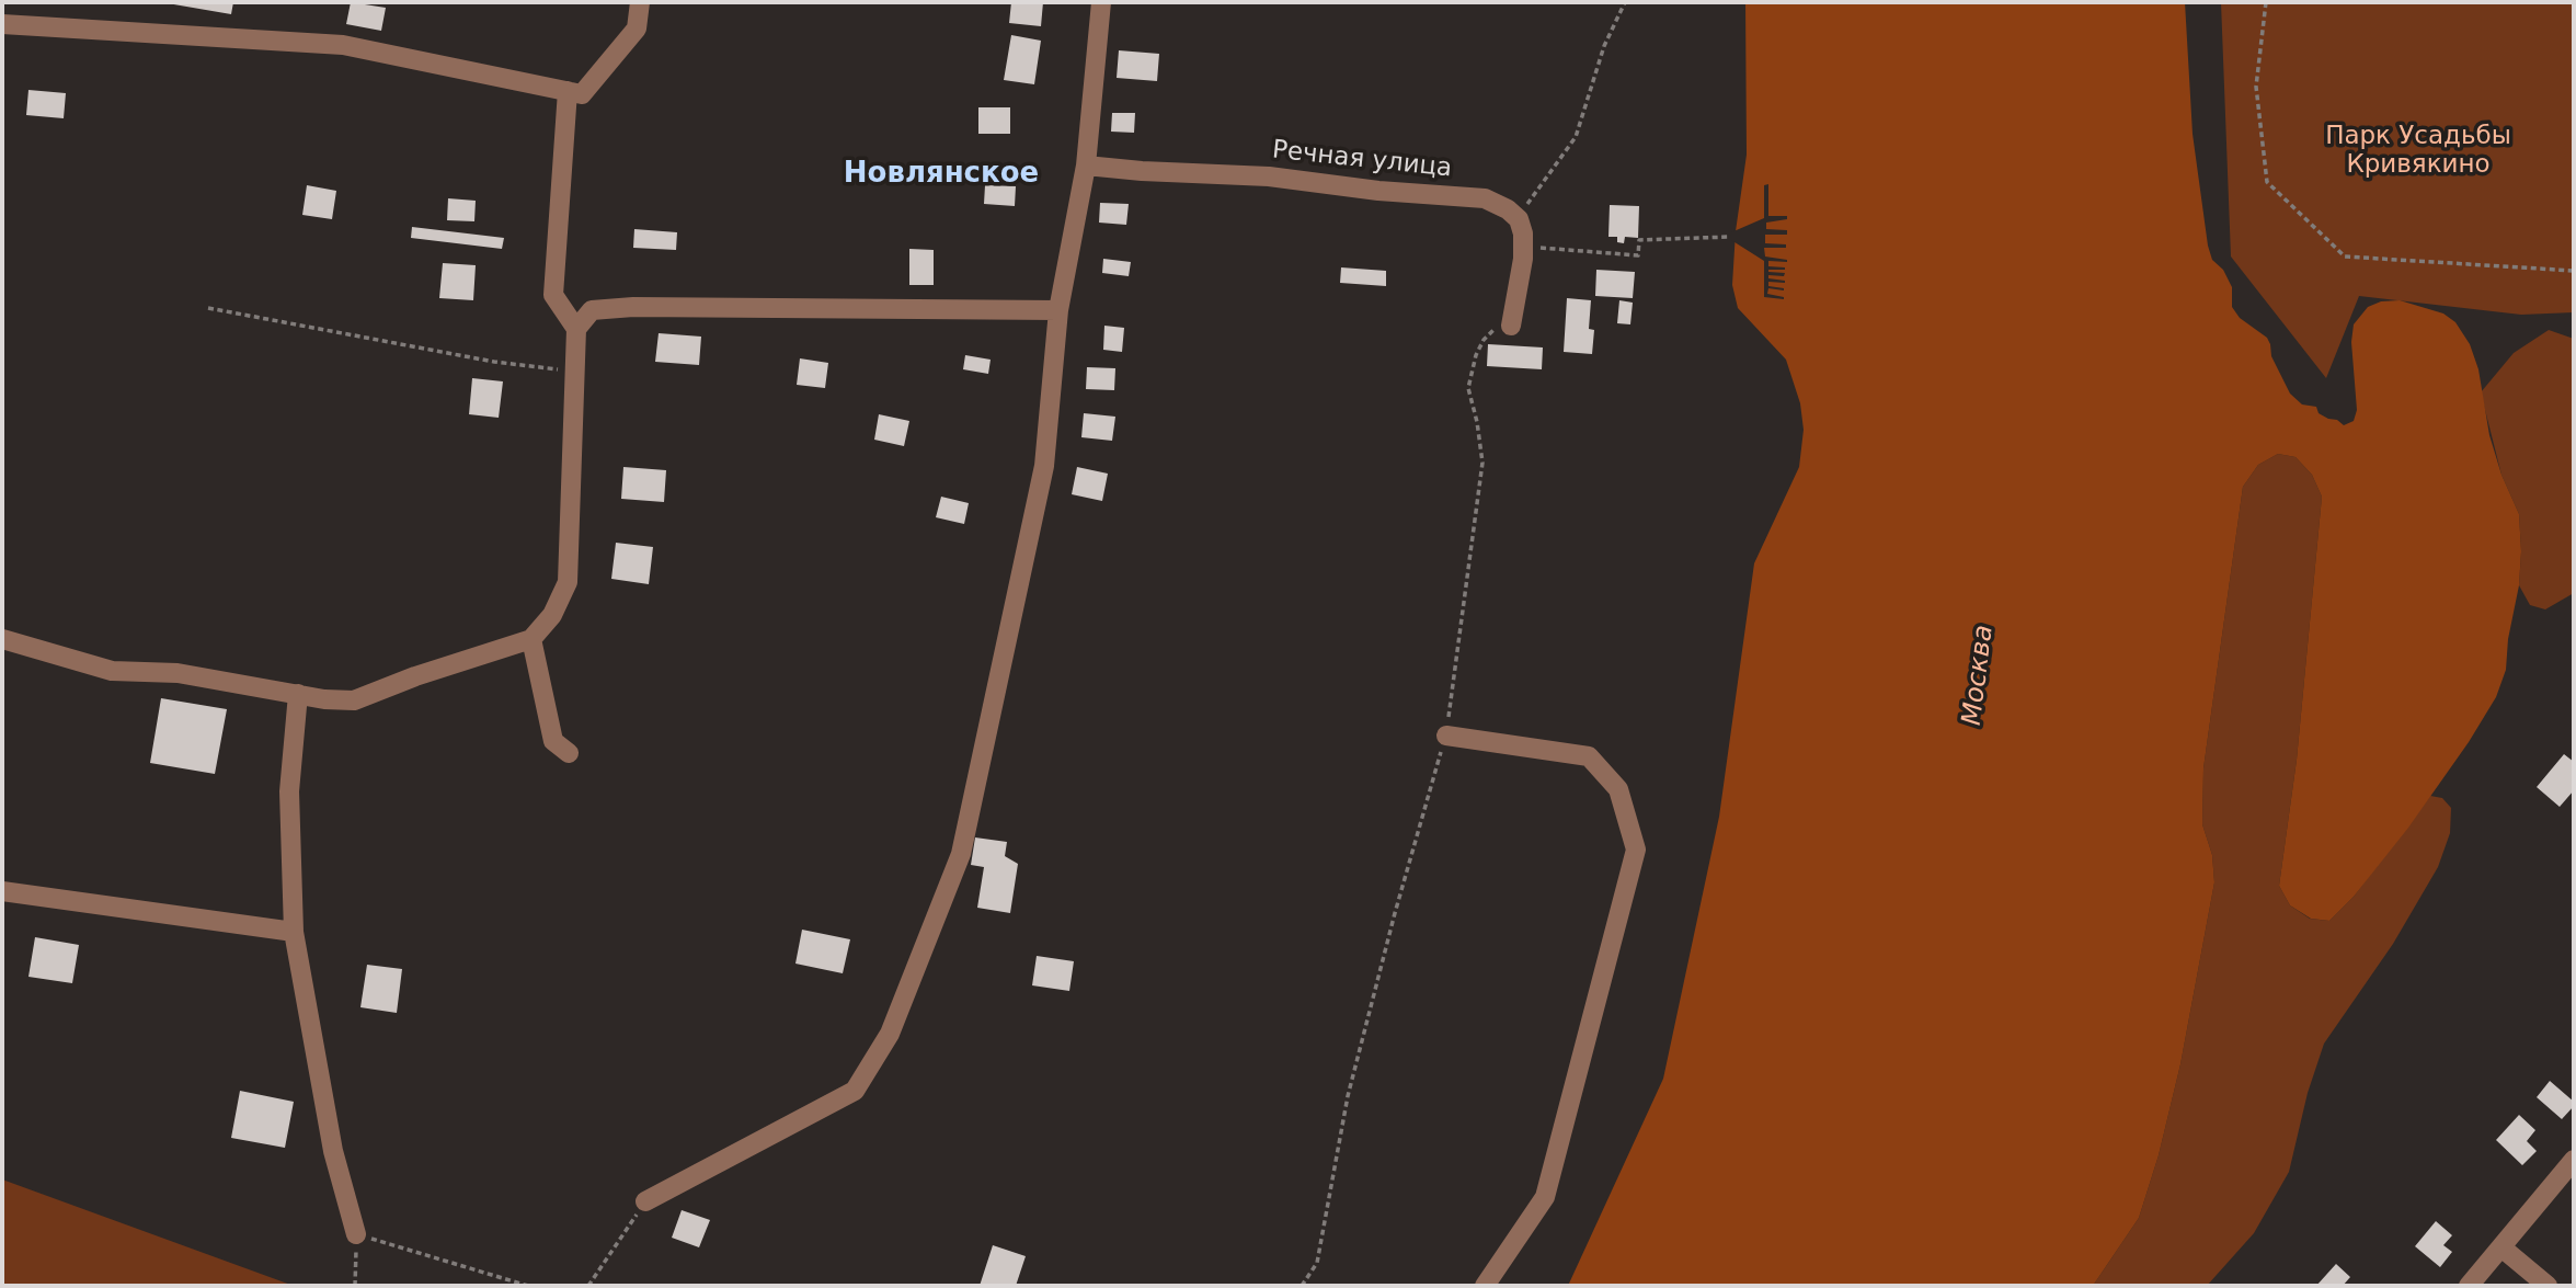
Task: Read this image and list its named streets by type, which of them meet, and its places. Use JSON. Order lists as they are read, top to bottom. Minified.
{"streets":{"street":["Речная улица"]},"districts":["Новлянское"],"water":["Москва"],"parks":["Парк Усадьбы Кривякино"]}
